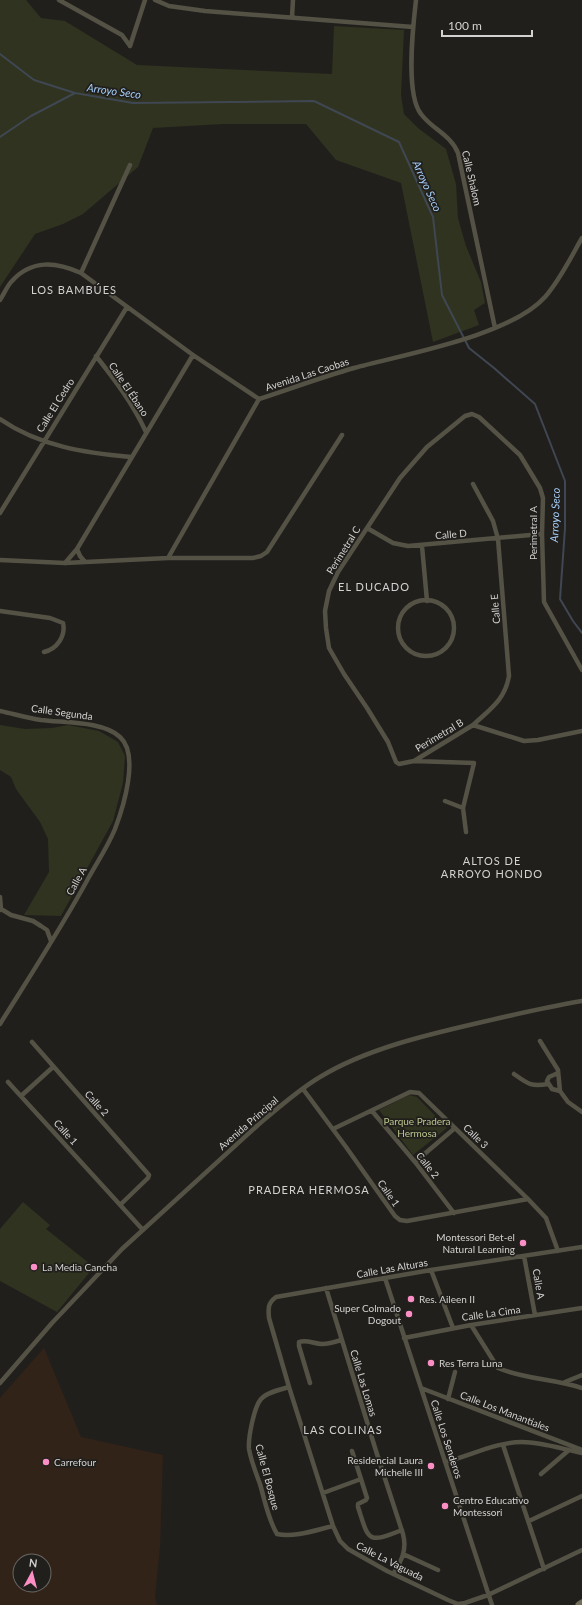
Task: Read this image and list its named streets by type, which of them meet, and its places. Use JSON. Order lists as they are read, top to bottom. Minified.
{"streets":{"street":["Calle Shalom","Avenida Las Caobas","Calle El Ébano","Calle El Cedro","Perimetral A","Calle D","Perimetral C","Calle E","Calle Segunda","Perimetral B","Calle A","Calle 2","Avenida Principal","Calle 1","Calle 3","Calle Las Alturas","Calle La Cima","Calle Las Lomas","Calle Los Manantiales","Calle Los Senderos","Calle El Bosque","Calle La Vaguada"]},"crossings":[["Calle Shalom","Avenida Las Caobas"],["Avenida Las Caobas","Calle El Cedro"],["Calle El Ébano","Calle El Cedro"],["Perimetral A","Calle D"],["Perimetral A","Perimetral C"],["Calle D","Perimetral C"],["Calle D","Calle E"],["Perimetral C","Perimetral B"],["Calle E","Perimetral B"],["Calle Segunda","Calle A"],["Calle A","Calle Las Alturas"],["Calle A","Calle La Cima"],["Calle 2","Calle 1"],["Calle 2","Calle 3"],["Avenida Principal","Calle 1"],["Calle 1","Calle 3"],["Calle 3","Calle Las Alturas"],["Calle Las Alturas","Calle Las Lomas"],["Calle Las Alturas","Calle Los Senderos"],["Calle Las Alturas","Calle La Vaguada"],["Calle La Cima","Calle Los Senderos"],["Calle Las Lomas","Calle La Vaguada"],["Calle Los Manantiales","Calle Los Senderos"],["Calle Los Senderos","Calle La Vaguada"],["Calle El Bosque","Calle La Vaguada"]],"districts":["LOS BAMBÚES","EL DUCADO","ALTOS DE ARROYO HONDO","PRADERA HERMOSA","LAS COLINAS"],"water":["Arroyo Seco"],"parks":["Parque Pradera Hermosa"],"places":["Montessori Bet-el Natural Learning","La Media Cancha","Res. Aileen II","Super Colmado Dogout","Res Terra Luna","Carrefour","Residencial Laura Michelle III","Centro Educativo Montessori"],"scale_bar":"100 m","north":"top"}
